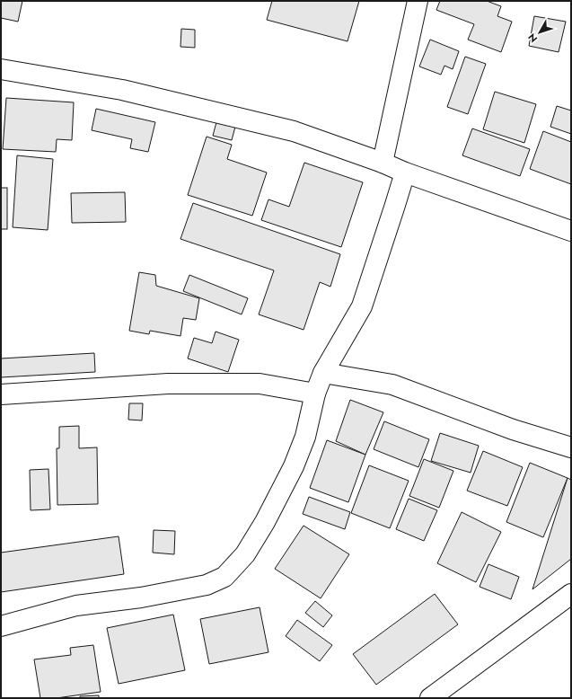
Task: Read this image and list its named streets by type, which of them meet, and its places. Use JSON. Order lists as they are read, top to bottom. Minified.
{"north":"bottom left"}
